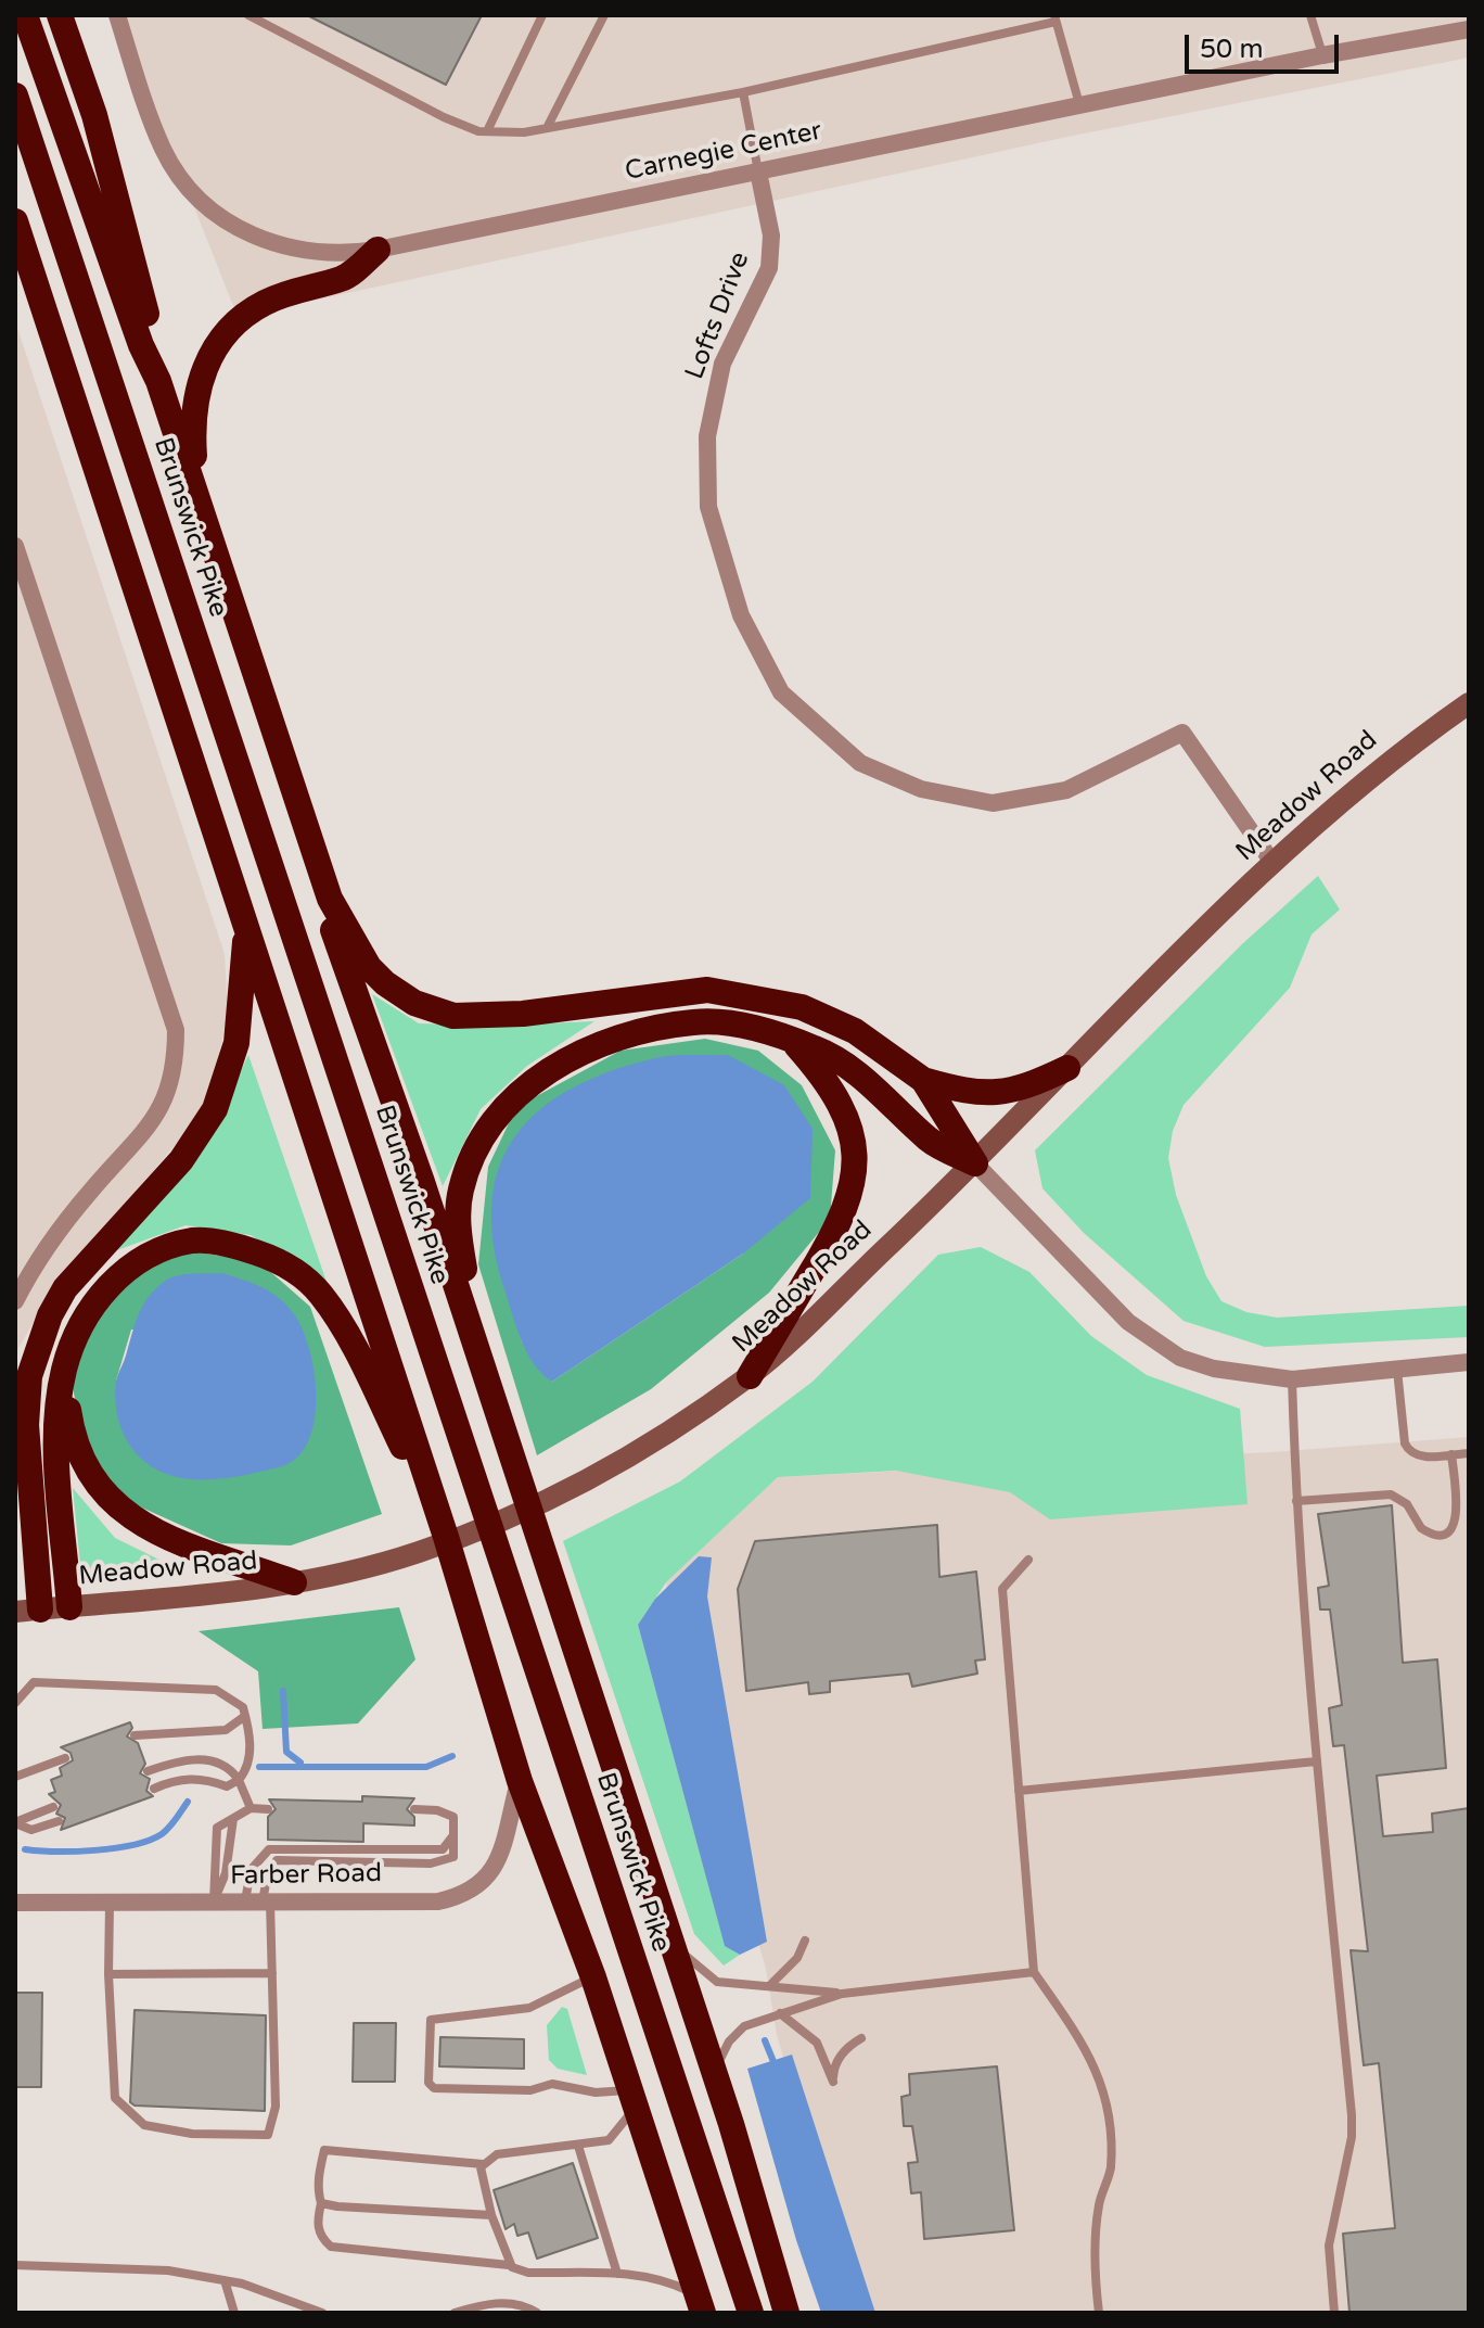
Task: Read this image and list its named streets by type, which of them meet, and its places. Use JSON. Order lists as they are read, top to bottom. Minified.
{"streets":{"highway":["Brunswick Pike"],"street":["Carnegie Center","Lofts Drive","Meadow Road","Farber Road"]},"crossings":[["Carnegie Center","Lofts Drive"],["Lofts Drive","Meadow Road"]],"scale_bar":"50 m"}
